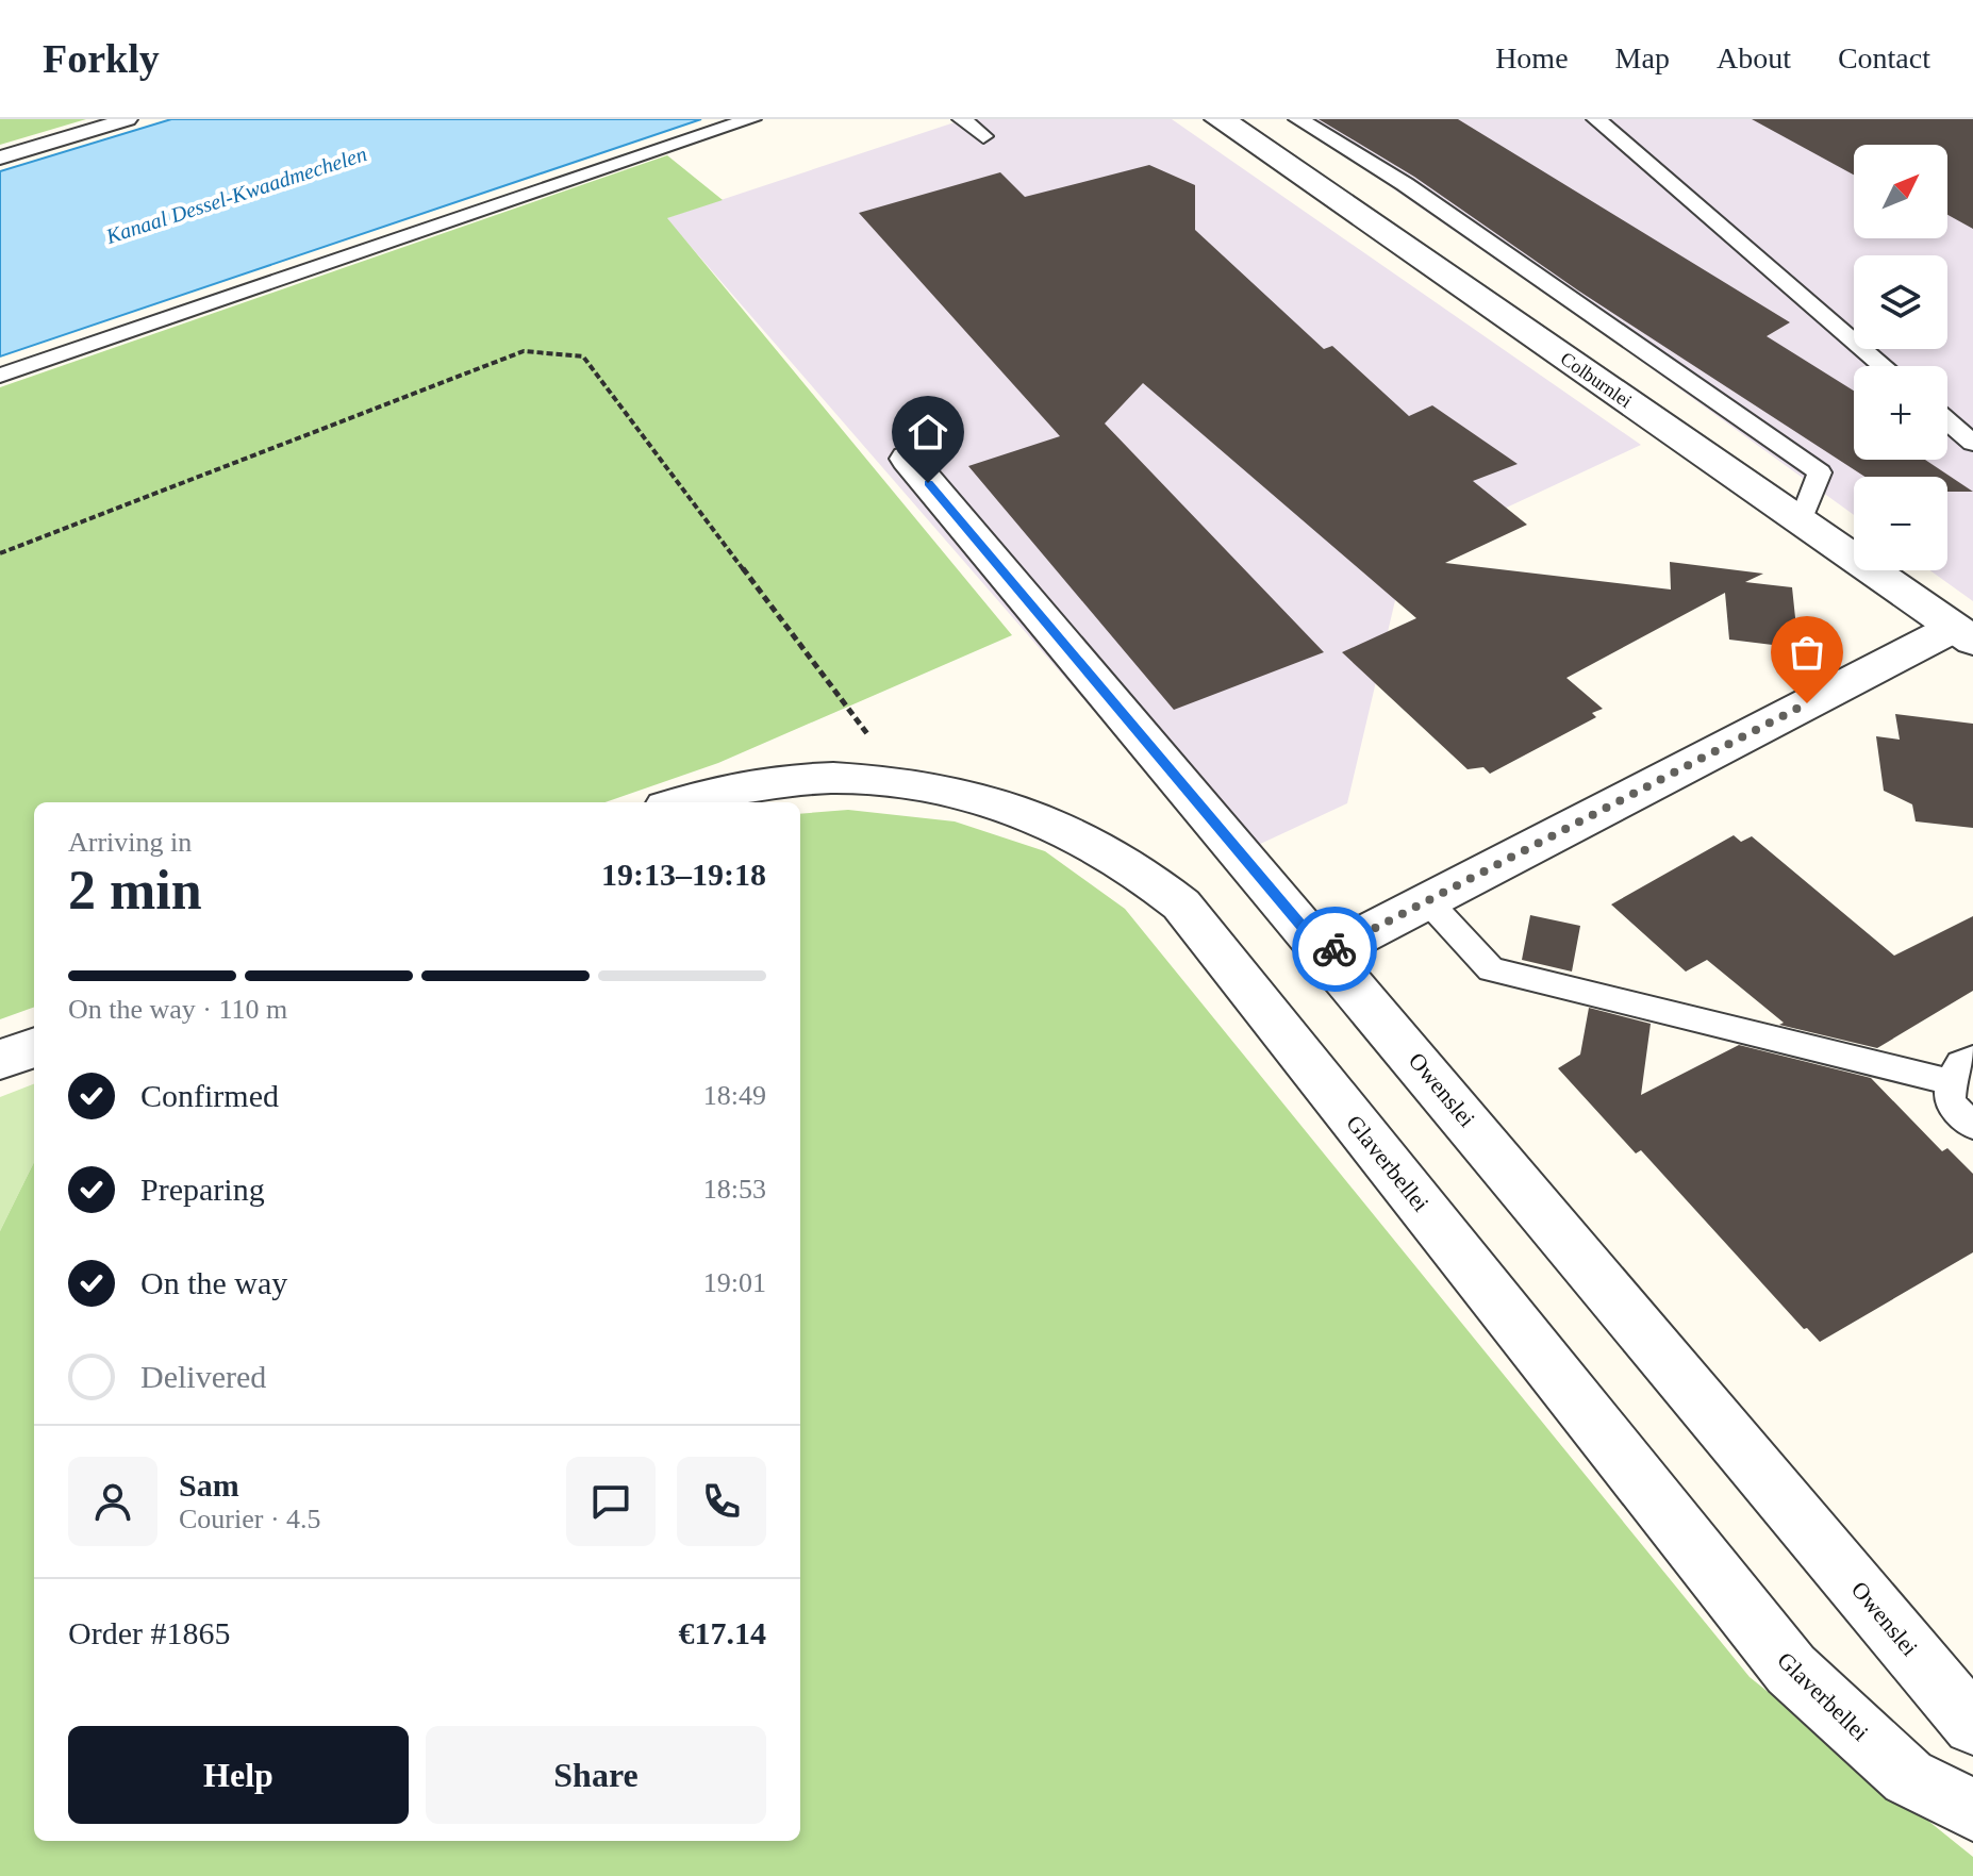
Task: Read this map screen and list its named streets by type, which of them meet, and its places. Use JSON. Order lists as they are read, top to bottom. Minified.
{"streets":{"street":["Colburnlei","Owenslei","Glaverbellei"]},"water":["Kanaal Dessel-Kwaadmechelen"],"north":"top right","page":{"header":"Forkly","nav":["Home","Map","About","Contact"],"map_buttons":["+","−"],"heading":["2 min","Arriving in","19:13–19:18"],"panel":["Sam","Courier · 4.5","Order #1865","€17.14"],"bar":"On the way · 110 m","list":[["Confirmed","18:49"],["Preparing","18:53"],["On the way","19:01"],"Delivered"],"buttons":["Help","Share"]}}
